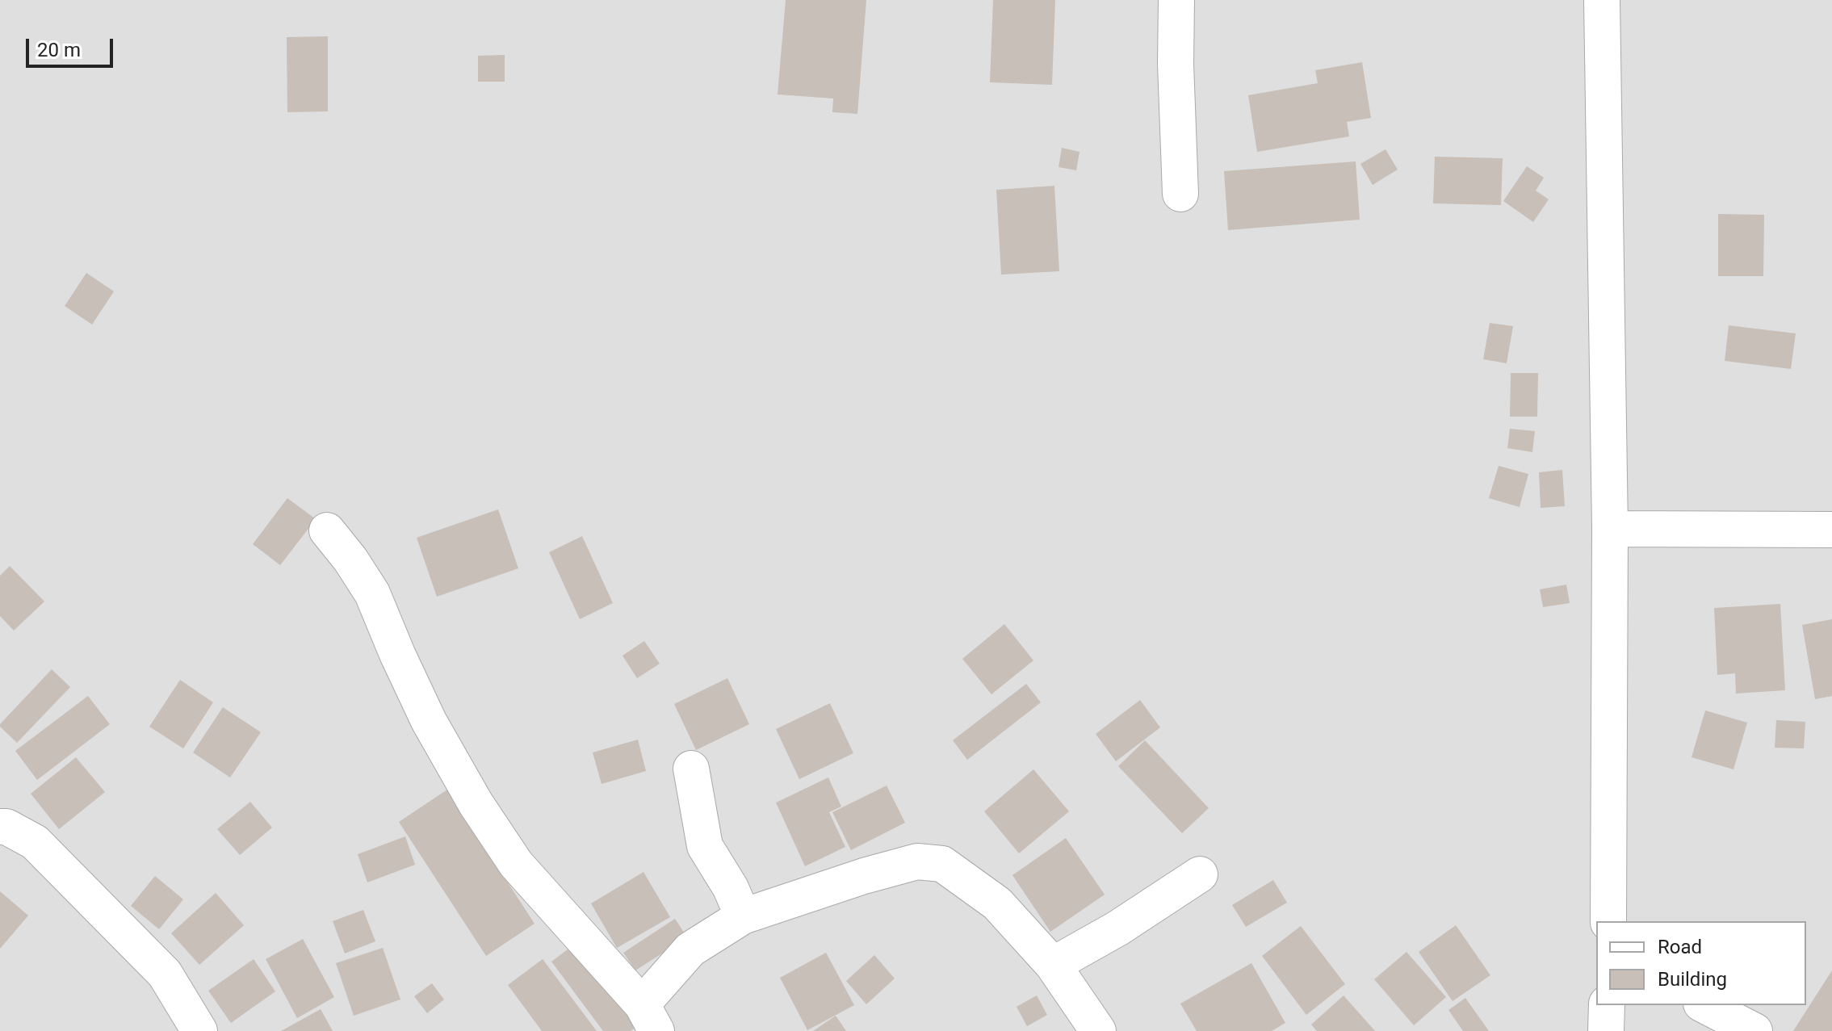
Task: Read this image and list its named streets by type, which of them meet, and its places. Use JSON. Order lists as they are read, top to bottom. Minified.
{"legend":["Road","Building"],"scale_bar":"20 m"}
